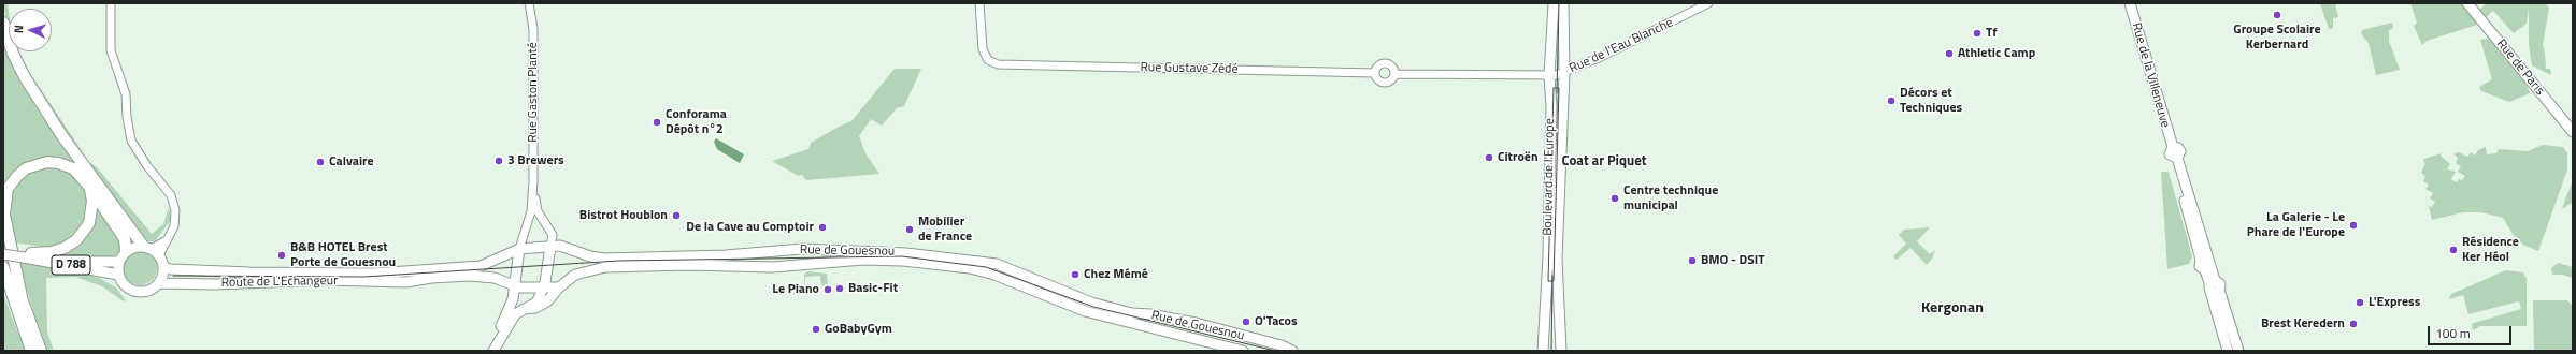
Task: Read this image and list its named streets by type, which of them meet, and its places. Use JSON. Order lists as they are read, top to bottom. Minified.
{"streets":{"main road":["Rue de Paris","Rue de la Villeneuve","Rue Gaston Planté","Boulevard de l'Europe","Rue de Gouesnou","D 788","Route de L'Echangeur"],"street":["Rue de l'Eau Blanche","Rue Gustave Zédé"]},"crossings":[["Rue de l'Eau Blanche","Boulevard de l'Europe"],["Rue Gaston Planté","Rue de Gouesnou"],["Rue Gaston Planté","Route de L'Echangeur"],["Rue de Gouesnou","Route de L'Echangeur"],["D 788","Route de L'Echangeur"]],"districts":["Coat ar Piquet","Kergonan"],"places":["Groupe Scolaire Kerbernard","Tf","Athletic Camp","Décors et Techniques","Conforama Dépôt n°2","Citroën","3 Brewers","Calvaire","Centre technique municipal","Bistrot Houblon","La Galerie - Le Phare de l'Europe","De la Cave au Comptoir","Mobilier de France","Résidence Ker Héol","B&B HOTEL Brest Porte de Gouesnou","BMO - DSIT","Chez Mémé","Basic-Fit","Le Piano","L'Express","O'Tacos","Brest Keredern","GoBabyGym"],"scale_bar":"100 m","north":"left"}
